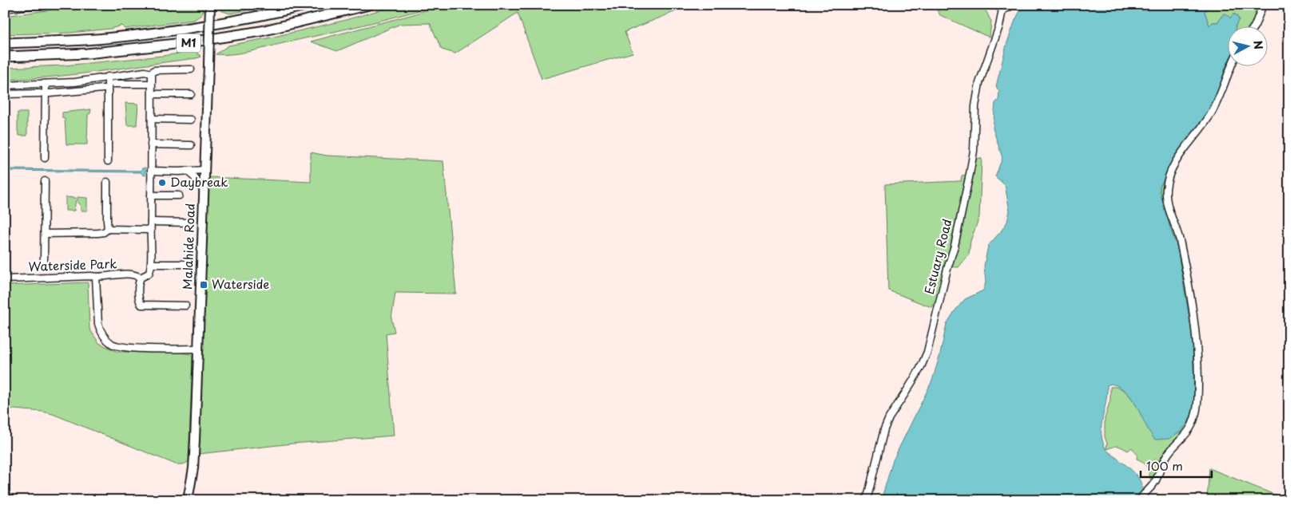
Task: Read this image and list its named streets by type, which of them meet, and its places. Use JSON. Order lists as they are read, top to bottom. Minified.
{"streets":{"highway":["M1"],"main road":["Malahide Road"],"street":["Estuary Road","Waterside Park"]},"places":{"other":["Daybreak"],"transit":["Waterside"]},"scale_bar":"100 m","north":"right"}
